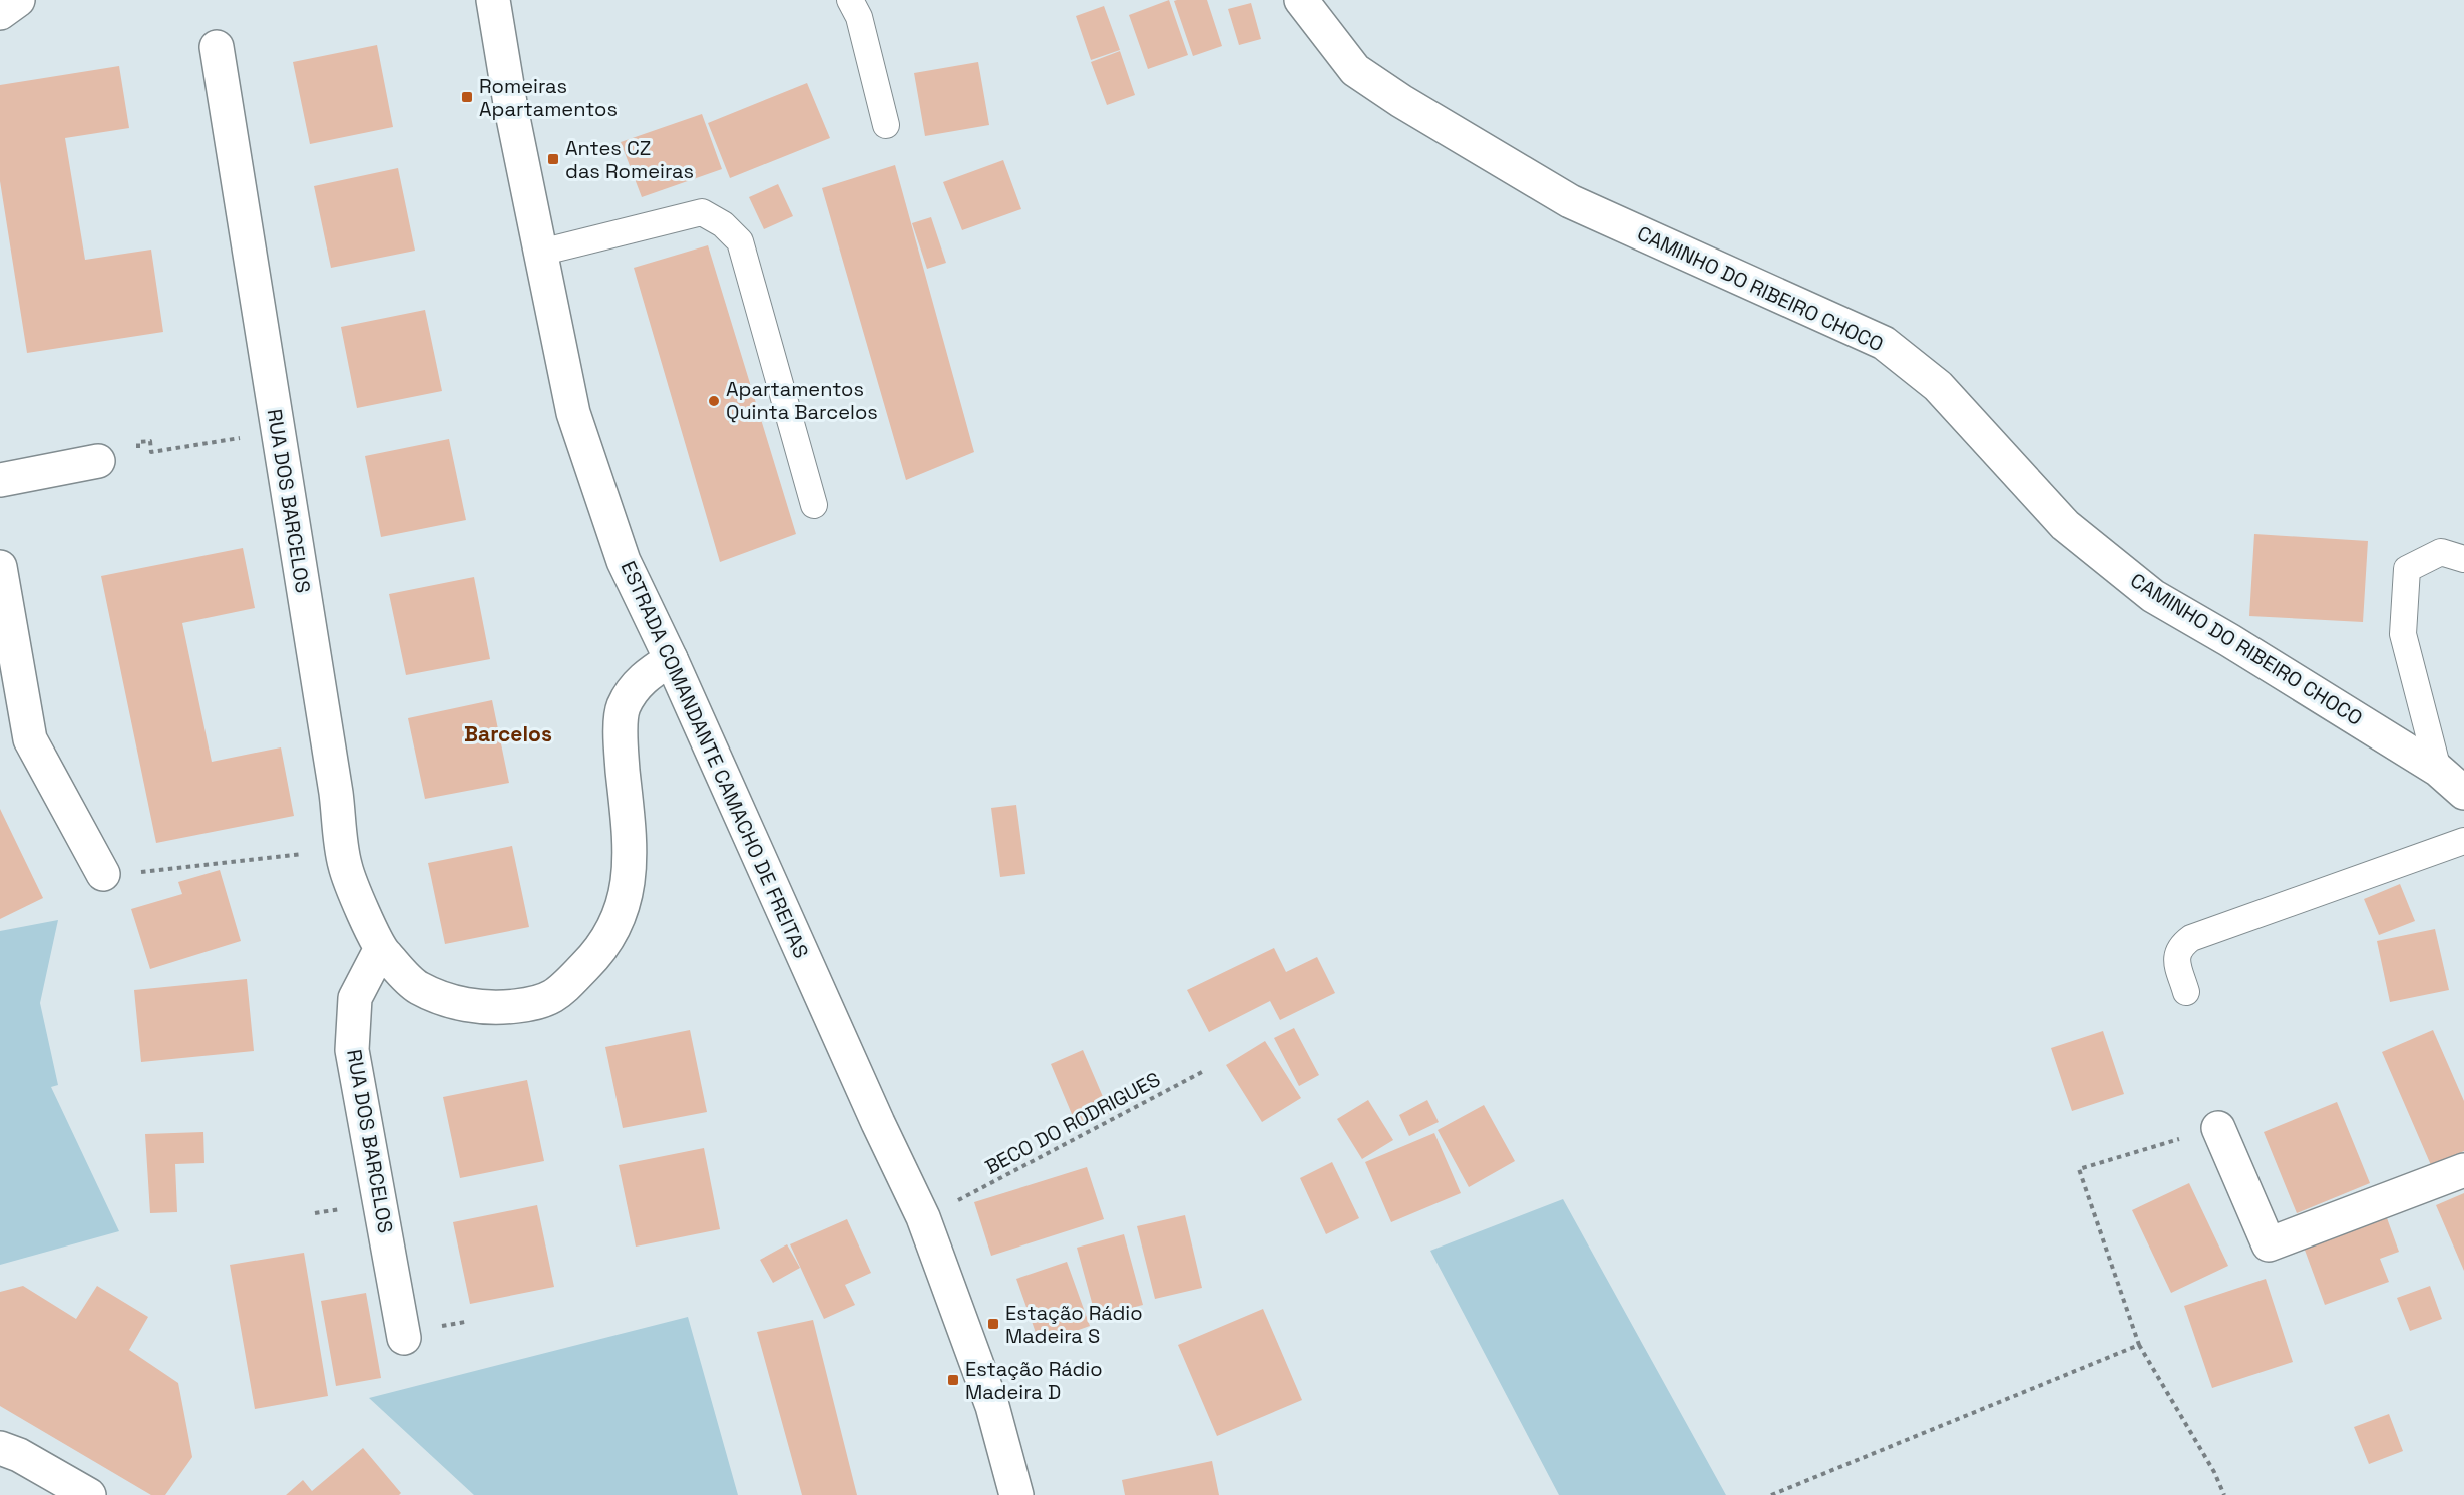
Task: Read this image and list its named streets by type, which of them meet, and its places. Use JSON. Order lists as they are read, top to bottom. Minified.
{"streets":{"street":["CAMINHO DO RIBEIRO CHOCO","RUA DOS BARCELOS","ESTRADA COMANDANTE CAMACHO DE FREITAS"],"path":["BECO DO RODRIGUES"]},"crossings":[["RUA DOS BARCELOS","ESTRADA COMANDANTE CAMACHO DE FREITAS"]],"districts":["Barcelos"],"places":{"transit":["Romeiras Apartamentos","Antes CZ das Romeiras","Estação Rádio Madeira S","Estação Rádio Madeira D"],"other":["Apartamentos Quinta Barcelos"]}}
